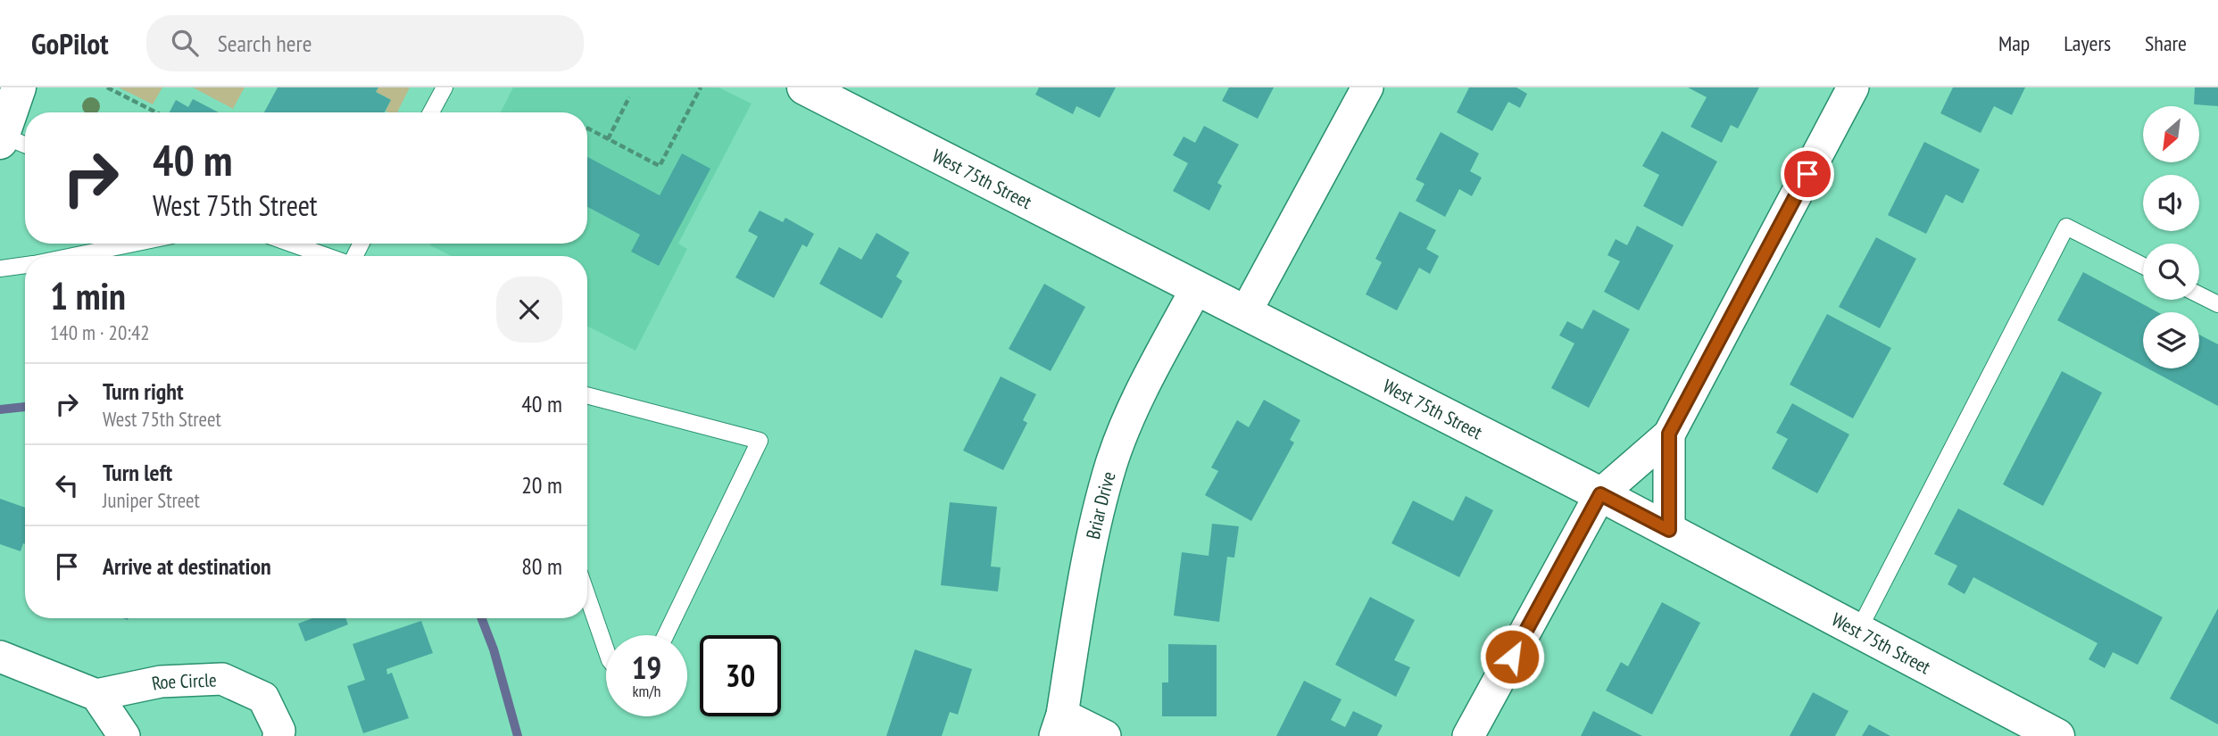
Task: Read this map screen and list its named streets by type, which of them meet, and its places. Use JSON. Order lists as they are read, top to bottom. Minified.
{"streets":{"main road":["West 75th Street"],"street":["Briar Drive","Roe Circle"]},"crossings":[["West 75th Street","Briar Drive"]],"north":"bottom left","page":{"header":"GoPilot","search":"Search here","nav":["Map","Layers","Share"],"turn":["40 m","West 75th Street"],"heading":["1 min","140 m · 20:42"],"list":[{"name":"Turn right","note":"West 75th Street","value":"40 m"},{"name":"Turn left","note":"Juniper Street","value":"20 m"},{"name":"Arrive at destination","value":"80 m"}],"speed":"19 km/h","limit":"30"}}
